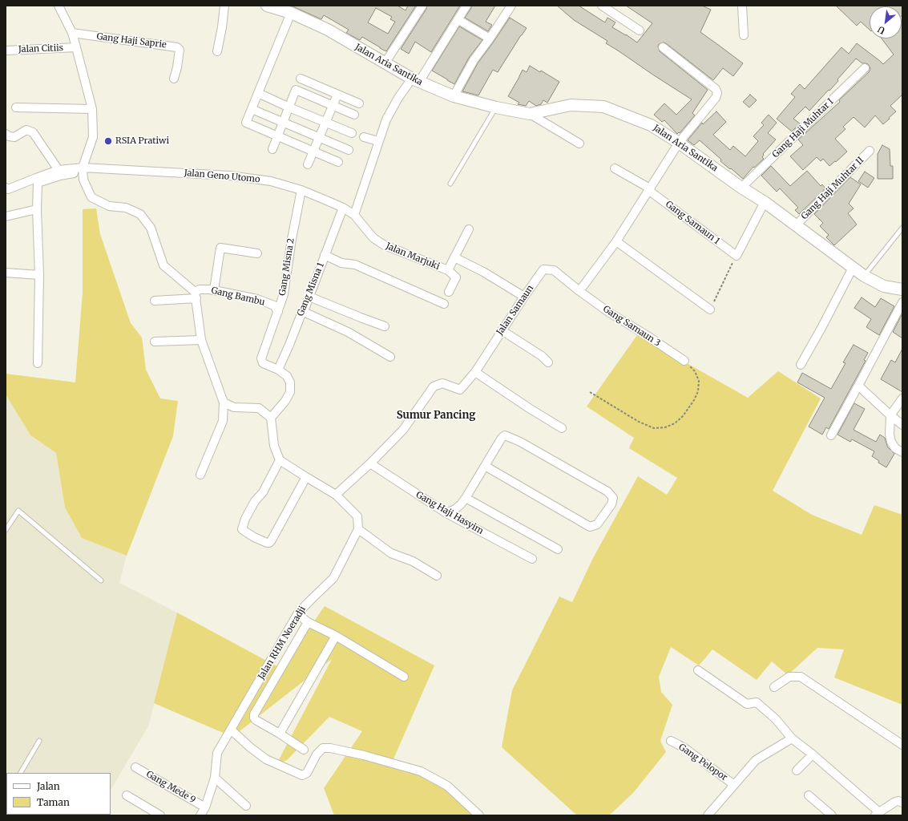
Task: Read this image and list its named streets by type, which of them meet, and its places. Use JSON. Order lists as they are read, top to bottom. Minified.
{"streets":{"street":["Gang Haji Saprie","Jalan Citiis","Jalan Aria Santika","Gang Haji Muhtar I","Jalan Geno Utomo","Gang Haji Muhtar II","Gang Samaun 1","Jalan Marjuki","Gang Misna 2","Gang Misna 1","Gang Bambu","Jalan Samaun","Gang Samaun 3","Gang Haji Hasyim","Jalan RHM Noeradji","Gang Pelopor","Gang Mede 9"]},"crossings":[["Jalan Aria Santika","Gang Haji Muhtar I"],["Jalan Aria Santika","Gang Haji Muhtar II"],["Jalan Geno Utomo","Jalan Marjuki"],["Jalan Geno Utomo","Gang Misna 2"],["Jalan Geno Utomo","Gang Misna 1"],["Gang Misna 2","Gang Misna 1"],["Gang Misna 2","Gang Bambu"],["Jalan Samaun","Gang Samaun 3"],["Jalan Samaun","Gang Haji Hasyim"],["Jalan RHM Noeradji","Gang Mede 9"]],"districts":["Sumur Pancing"],"places":["RSIA Pratiwi"],"legend":["Jalan","Taman"],"north":"bottom left"}
